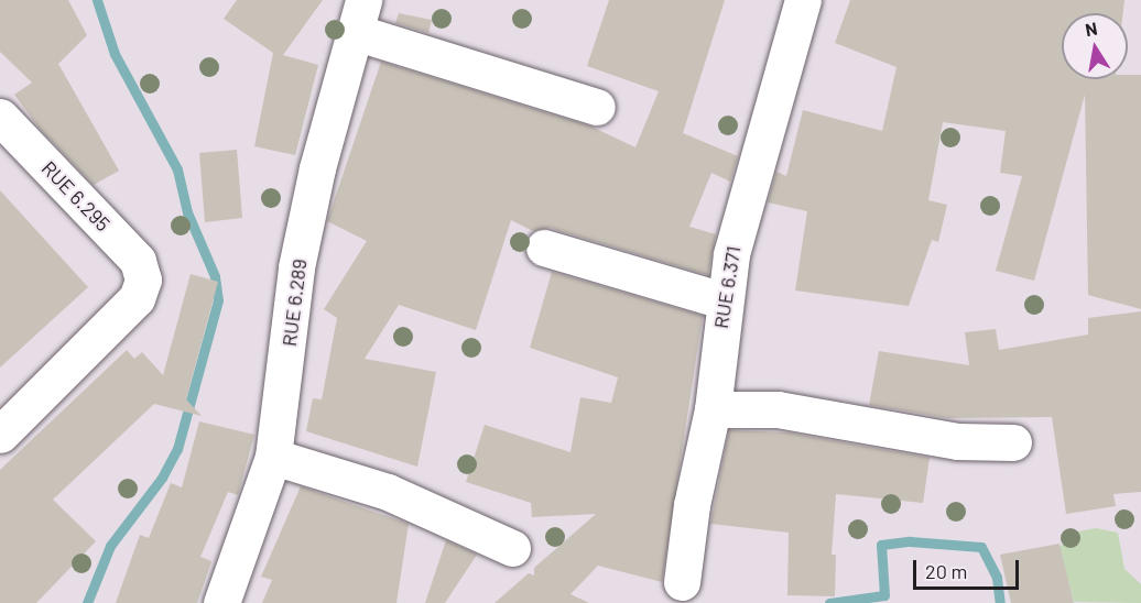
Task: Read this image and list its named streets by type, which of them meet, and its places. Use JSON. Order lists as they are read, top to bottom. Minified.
{"streets":{"street":["RUE 6.295","RUE 6.371","RUE 6.289"]},"scale_bar":"20 m","north":"top"}
